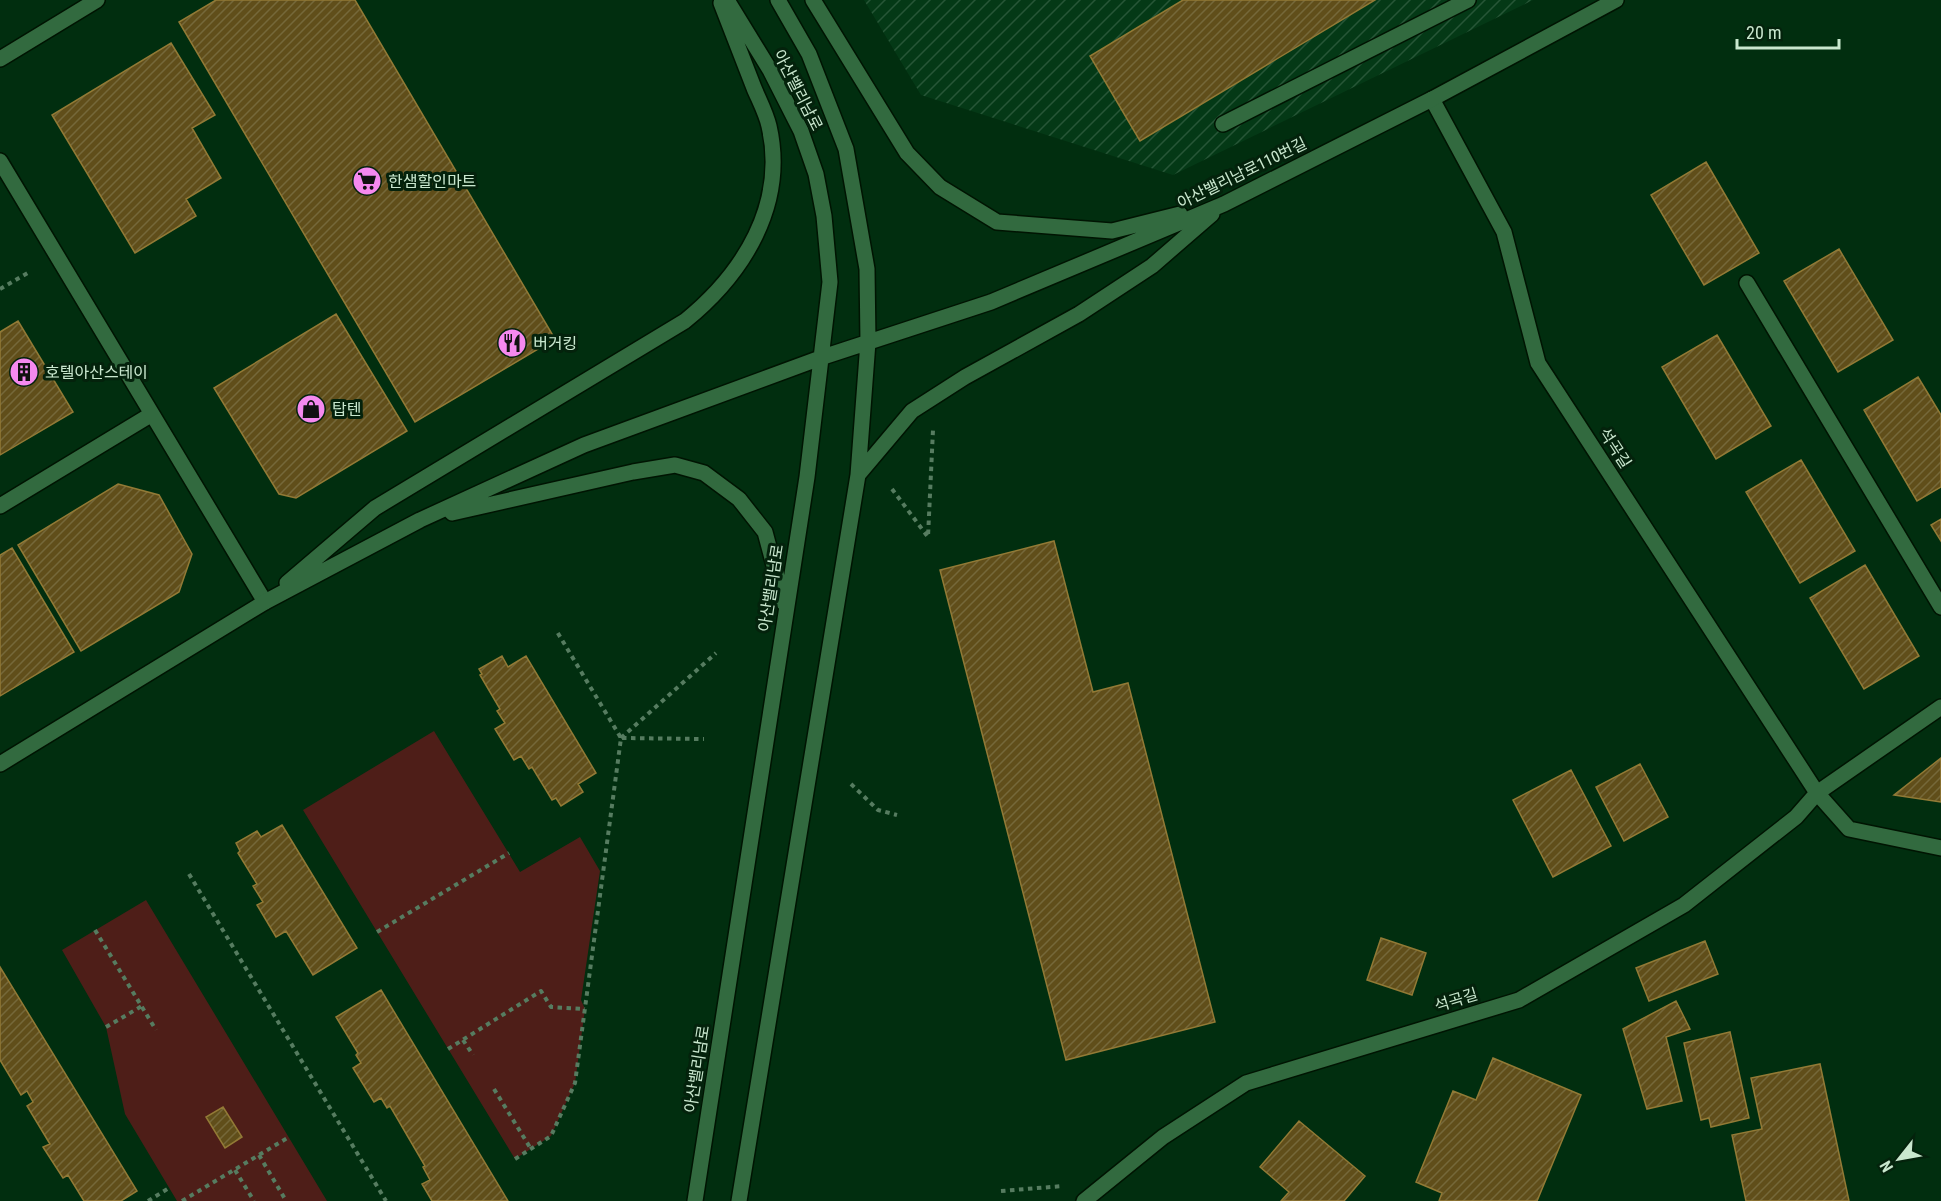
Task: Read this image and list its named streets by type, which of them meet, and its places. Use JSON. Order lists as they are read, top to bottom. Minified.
{"streets":{"street":["아산밸리남로","아산밸리남로110번길","석곡길"]},"crossings":[["아산밸리남로","아산밸리남로110번길"],["아산밸리남로110번길","석곡길"]],"places":{"supermarket":["한샘할인마트"],"restaurant":["버거킹"],"building":["호텔아산스테이"],"shop":["탑텐"]},"scale_bar":"20 m","north":"bottom left"}
